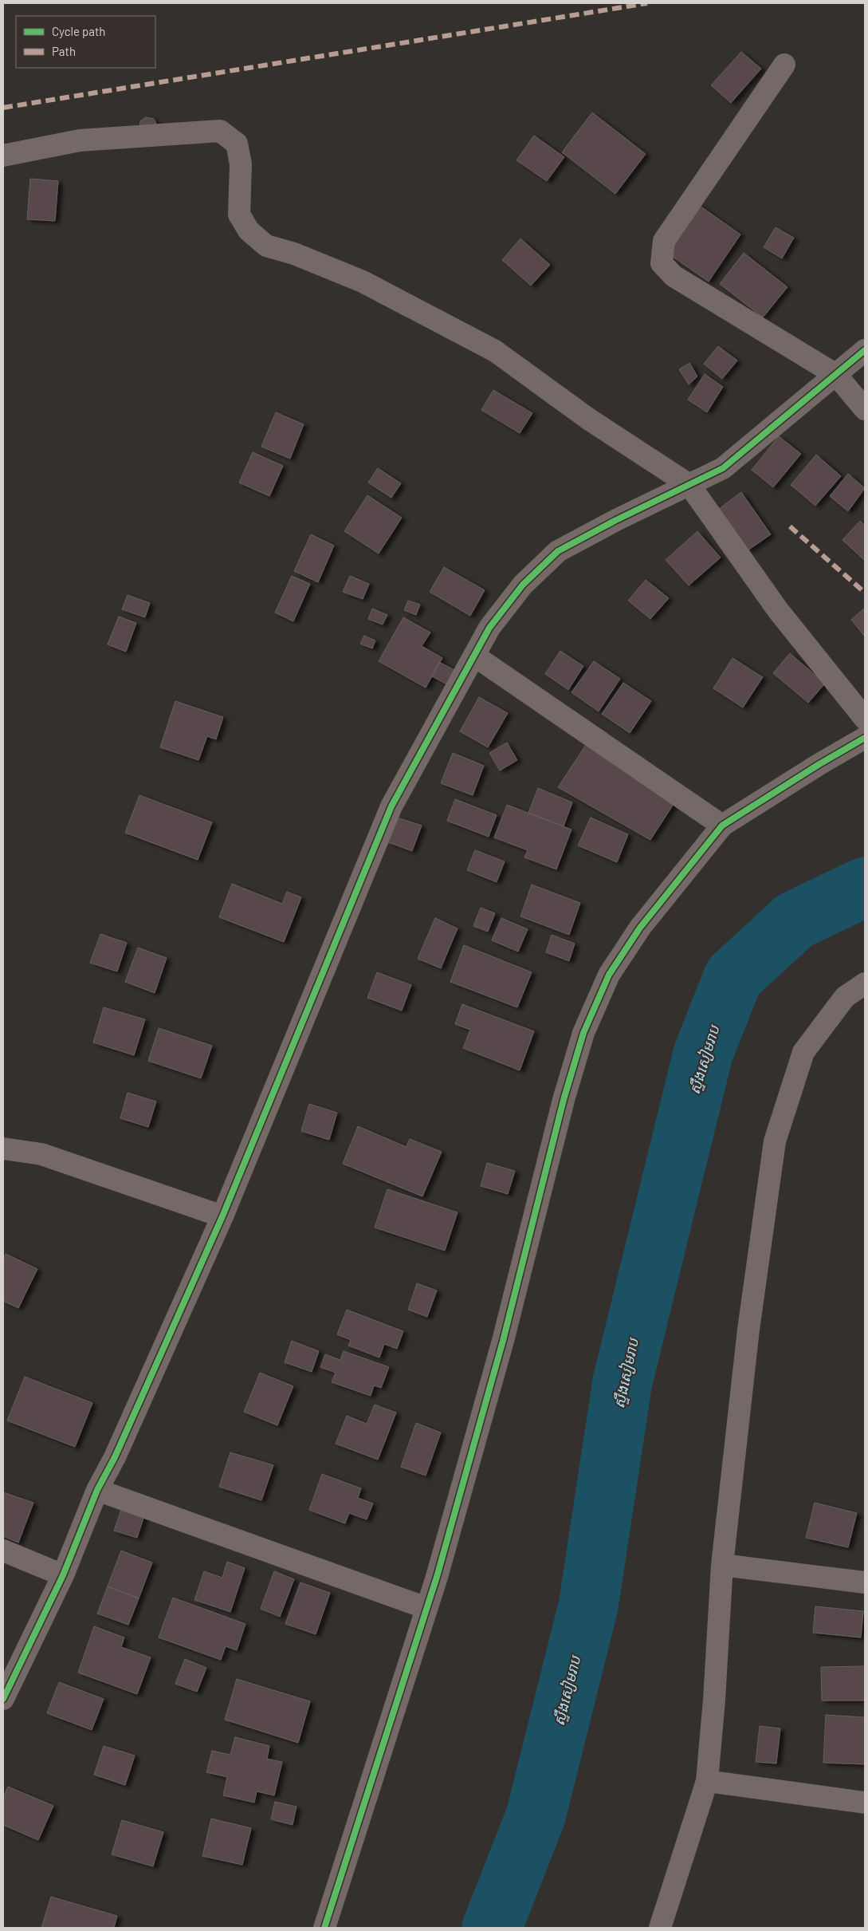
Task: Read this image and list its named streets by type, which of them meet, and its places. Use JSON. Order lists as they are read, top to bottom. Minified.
{"water":["ស្ទឹងសៀមរាប"],"legend":["Cycle path","Path"]}
